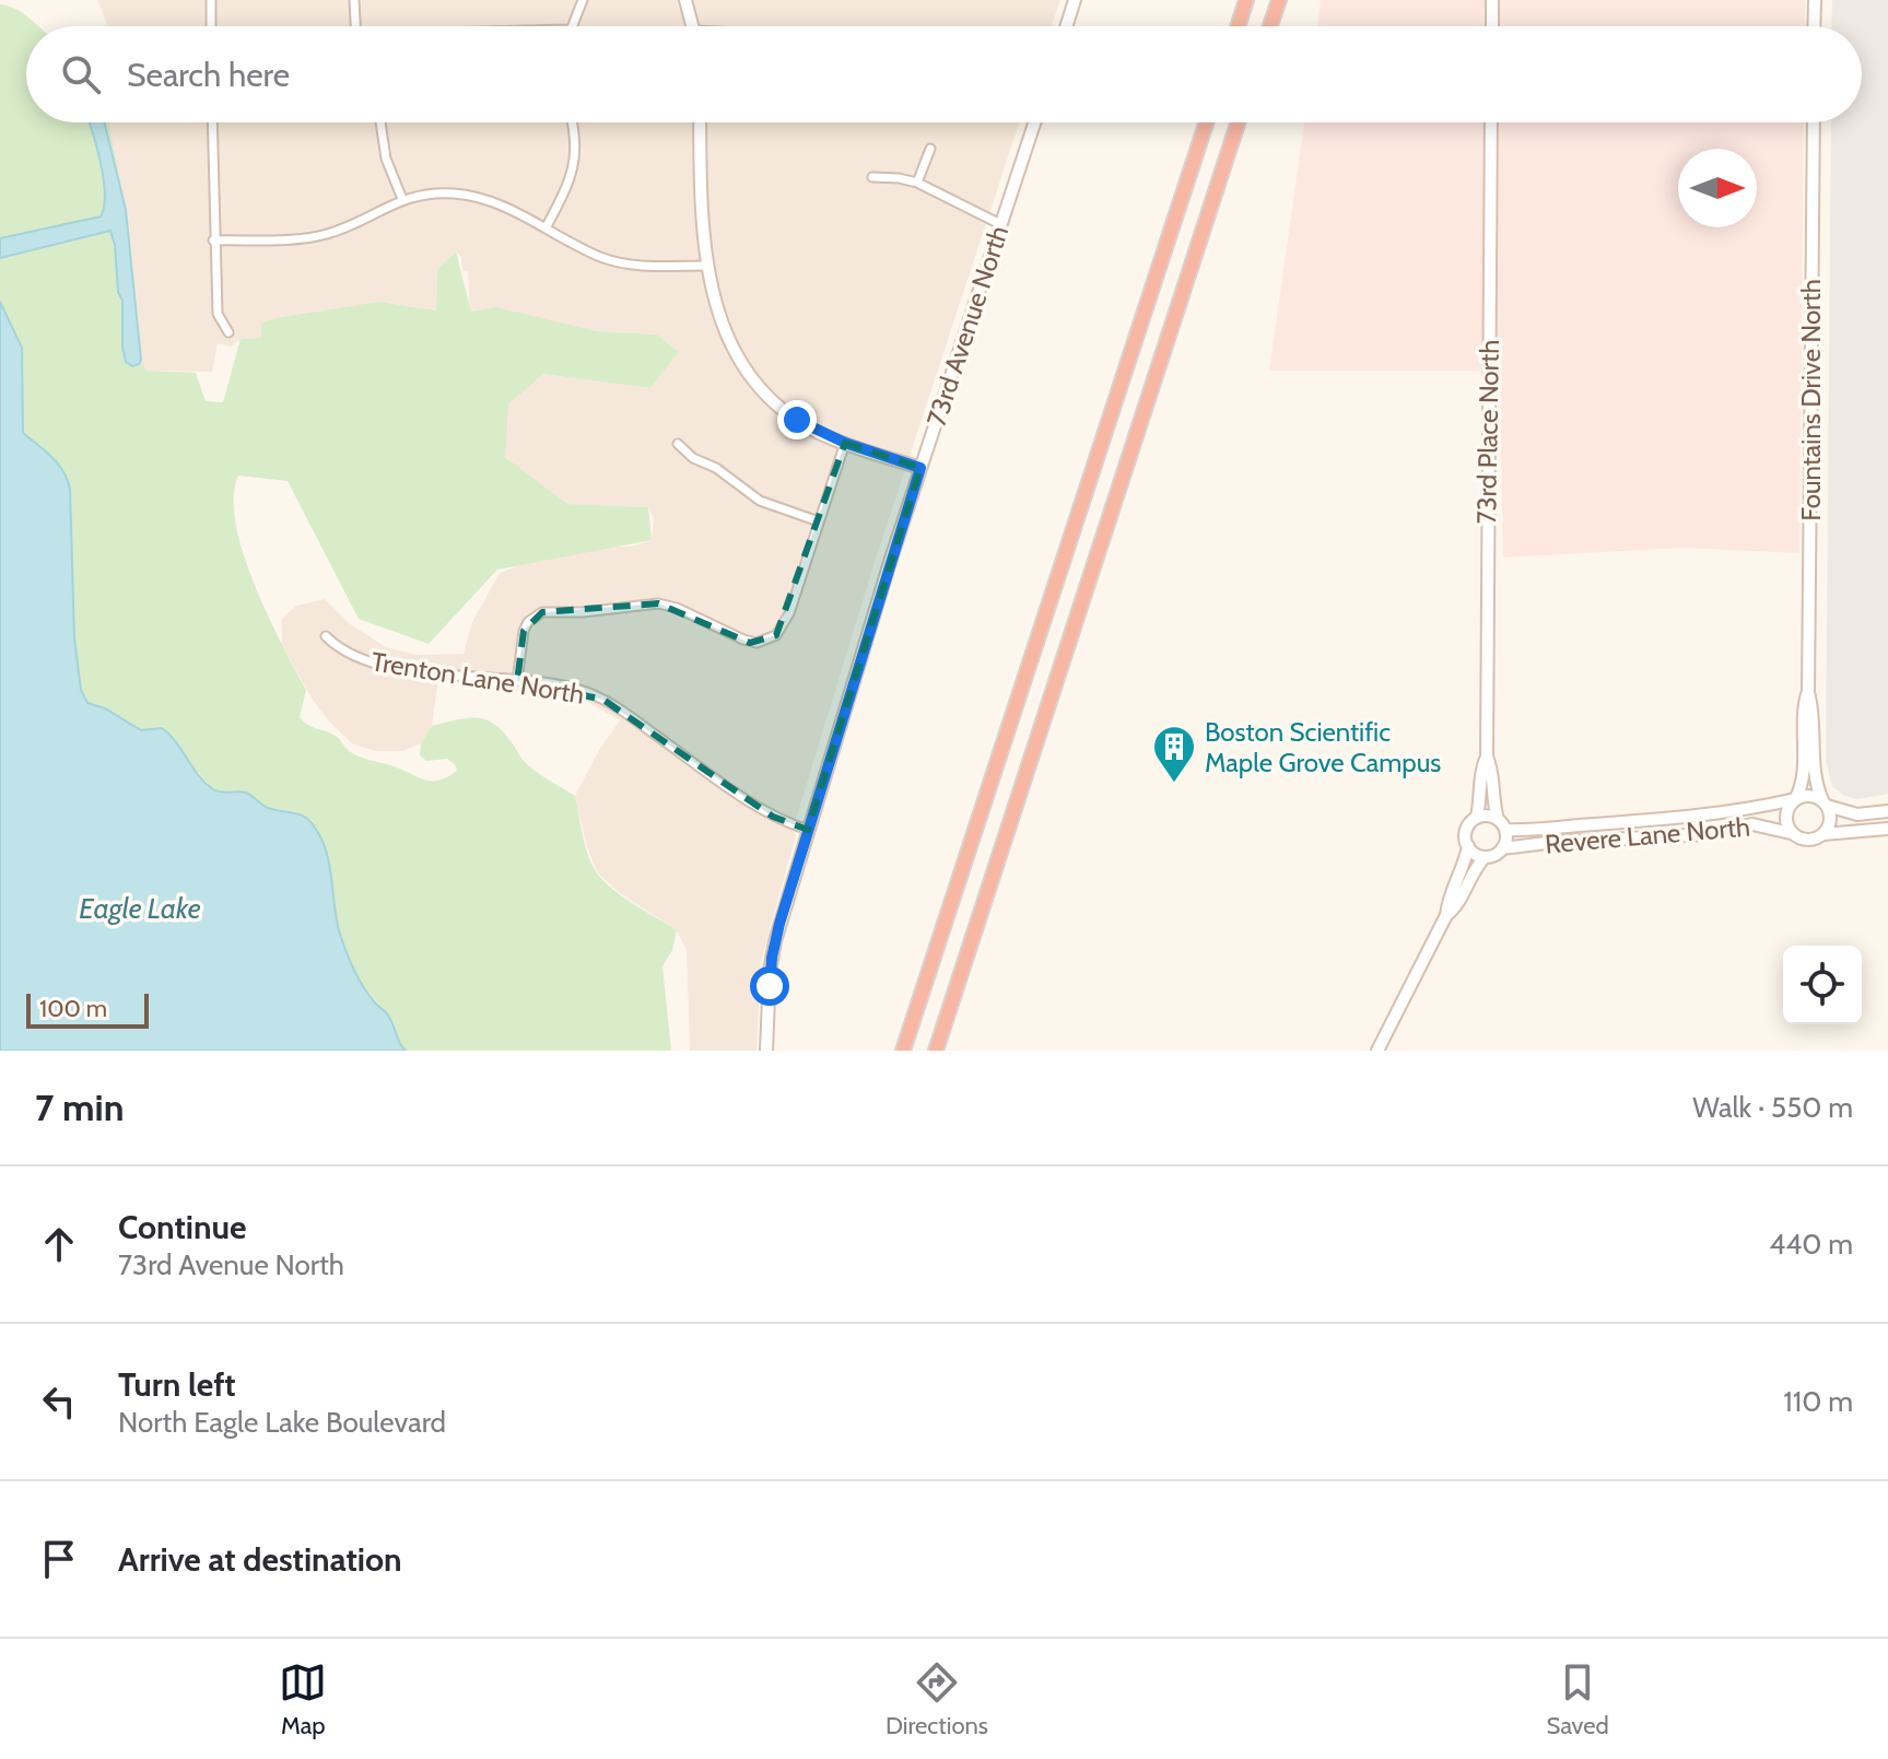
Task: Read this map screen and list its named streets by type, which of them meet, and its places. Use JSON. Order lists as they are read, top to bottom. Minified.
{"streets":{"street":["73rd Avenue North","Fountains Drive North","73rd Place North","Trenton Lane North","Revere Lane North"]},"crossings":[["73rd Avenue North","Trenton Lane North"],["Fountains Drive North","Revere Lane North"],["73rd Place North","Revere Lane North"]],"water":["Eagle Lake"],"places":{"building":["Boston Scientific Maple Grove Campus"]},"scale_bar":"100 m","north":"right","page":{"search":"Search here","scale":"100 m","heading":["7 min","Walk · 550 m"],"list":[["Continue","73rd Avenue North","440 m"],["Turn left","North Eagle Lake Boulevard","110 m"],"Arrive at destination"],"nav":["Map","Directions","Saved"]}}
